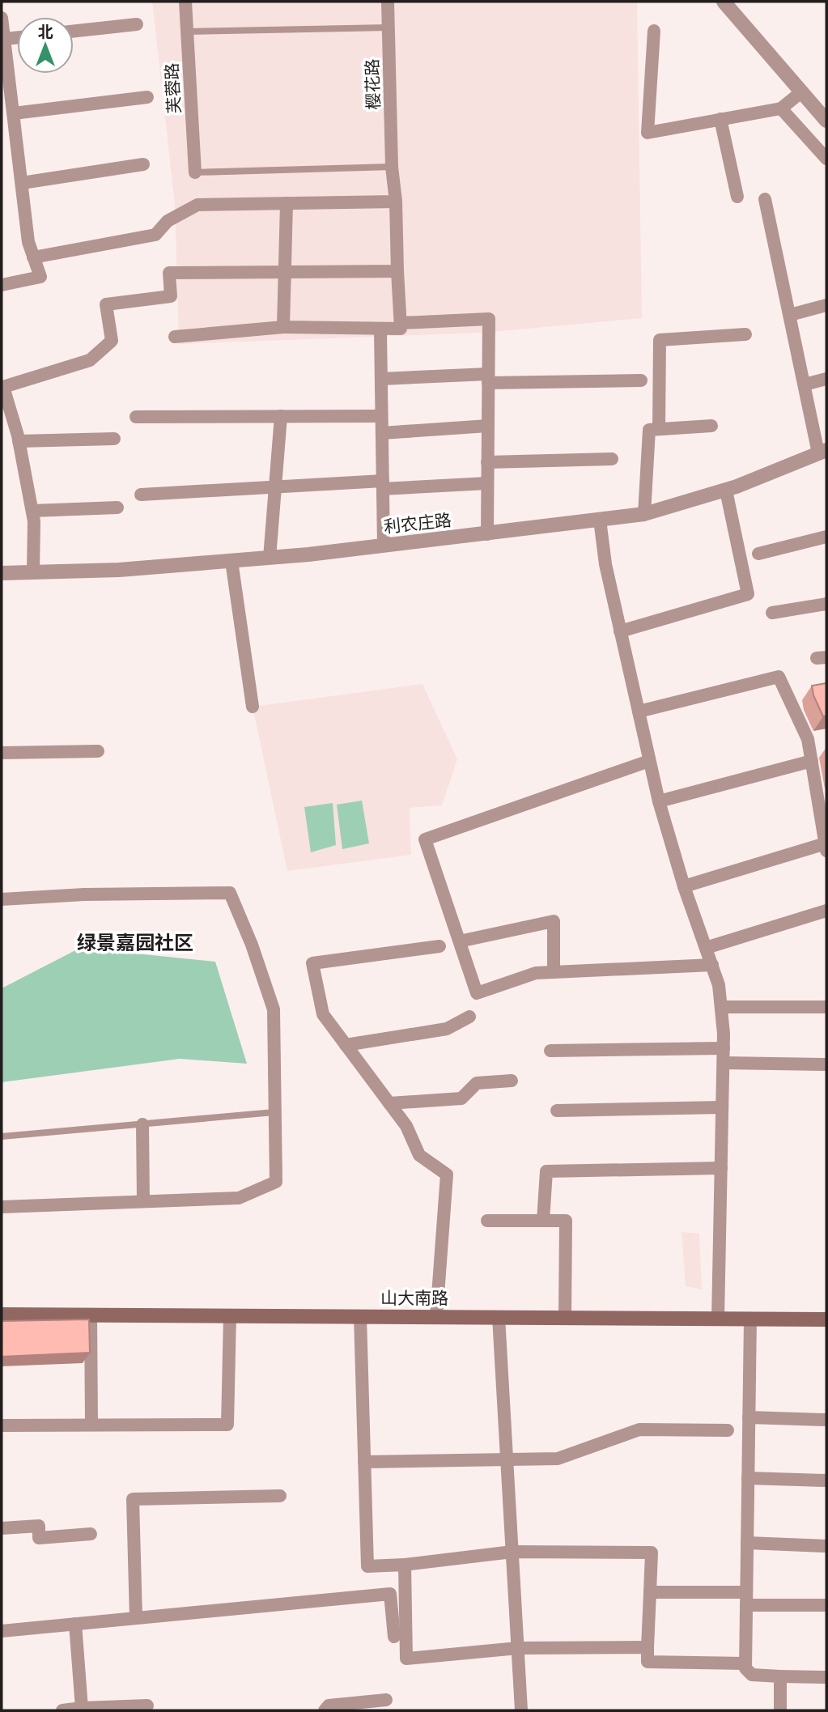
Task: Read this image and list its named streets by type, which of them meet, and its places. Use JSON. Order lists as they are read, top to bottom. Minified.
{"streets":{"main road":["山大南路"],"street":["樱花路","芙蓉路","利农庄路"]},"districts":["绿景嘉园社区"],"north":"top"}
